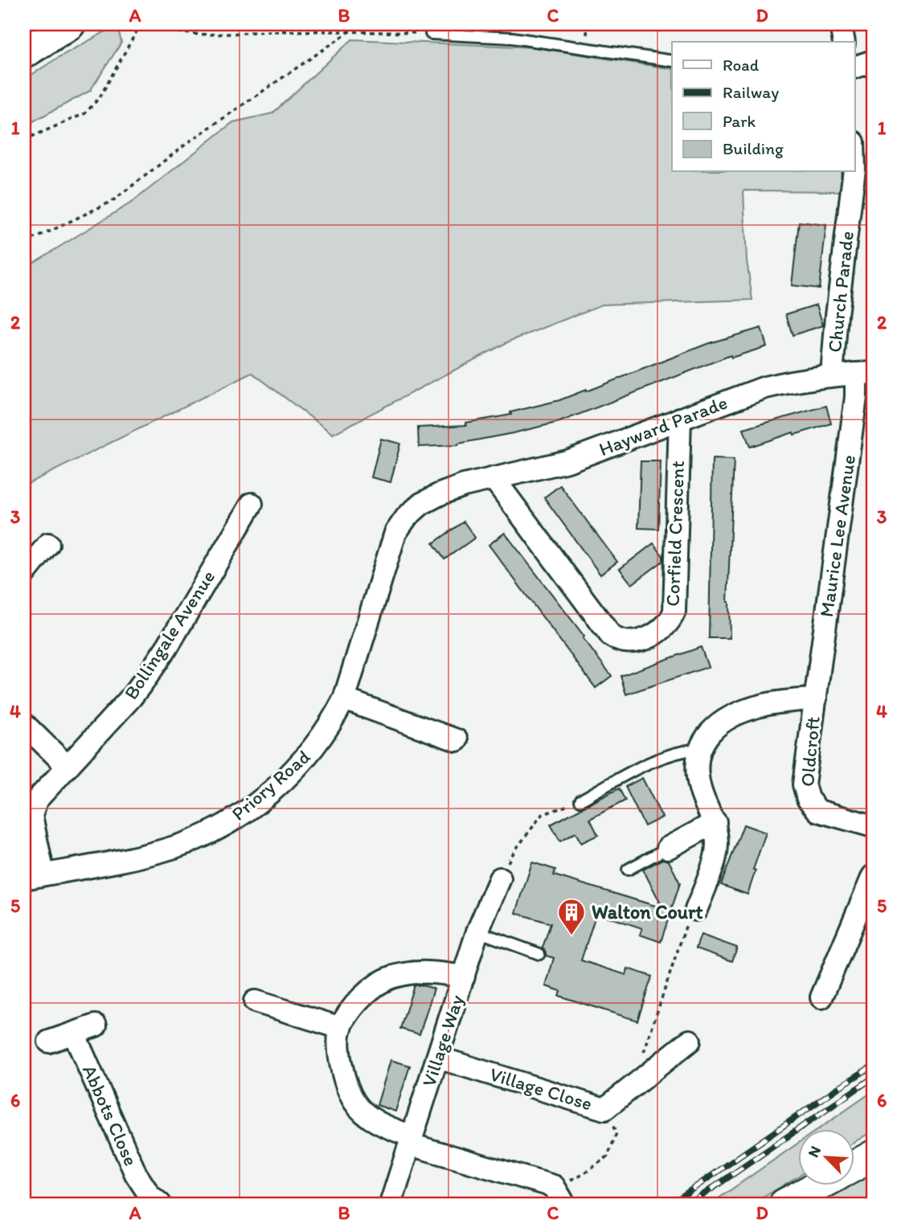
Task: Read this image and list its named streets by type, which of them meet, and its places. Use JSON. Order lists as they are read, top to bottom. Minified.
{"streets":{"street":["Church Parade","Hayward Parade","Corfield Crescent","Maurice Lee Avenue","Bollingale Avenue","Oldcroft","Priory Road","Village Way","Village Close","Abbots Close"]},"crossings":[["Church Parade","Hayward Parade"],["Hayward Parade","Corfield Crescent"],["Hayward Parade","Maurice Lee Avenue"],["Hayward Parade","Priory Road"],["Corfield Crescent","Priory Road"],["Maurice Lee Avenue","Oldcroft"],["Bollingale Avenue","Priory Road"],["Village Way","Village Close"]],"places":{"building":["Walton Court"]},"legend":["Road","Railway","Park","Building"],"north":"top left","grid":{"columns":["A","B","C","D"],"rows":["1","2","3","4","5","6"]}}
